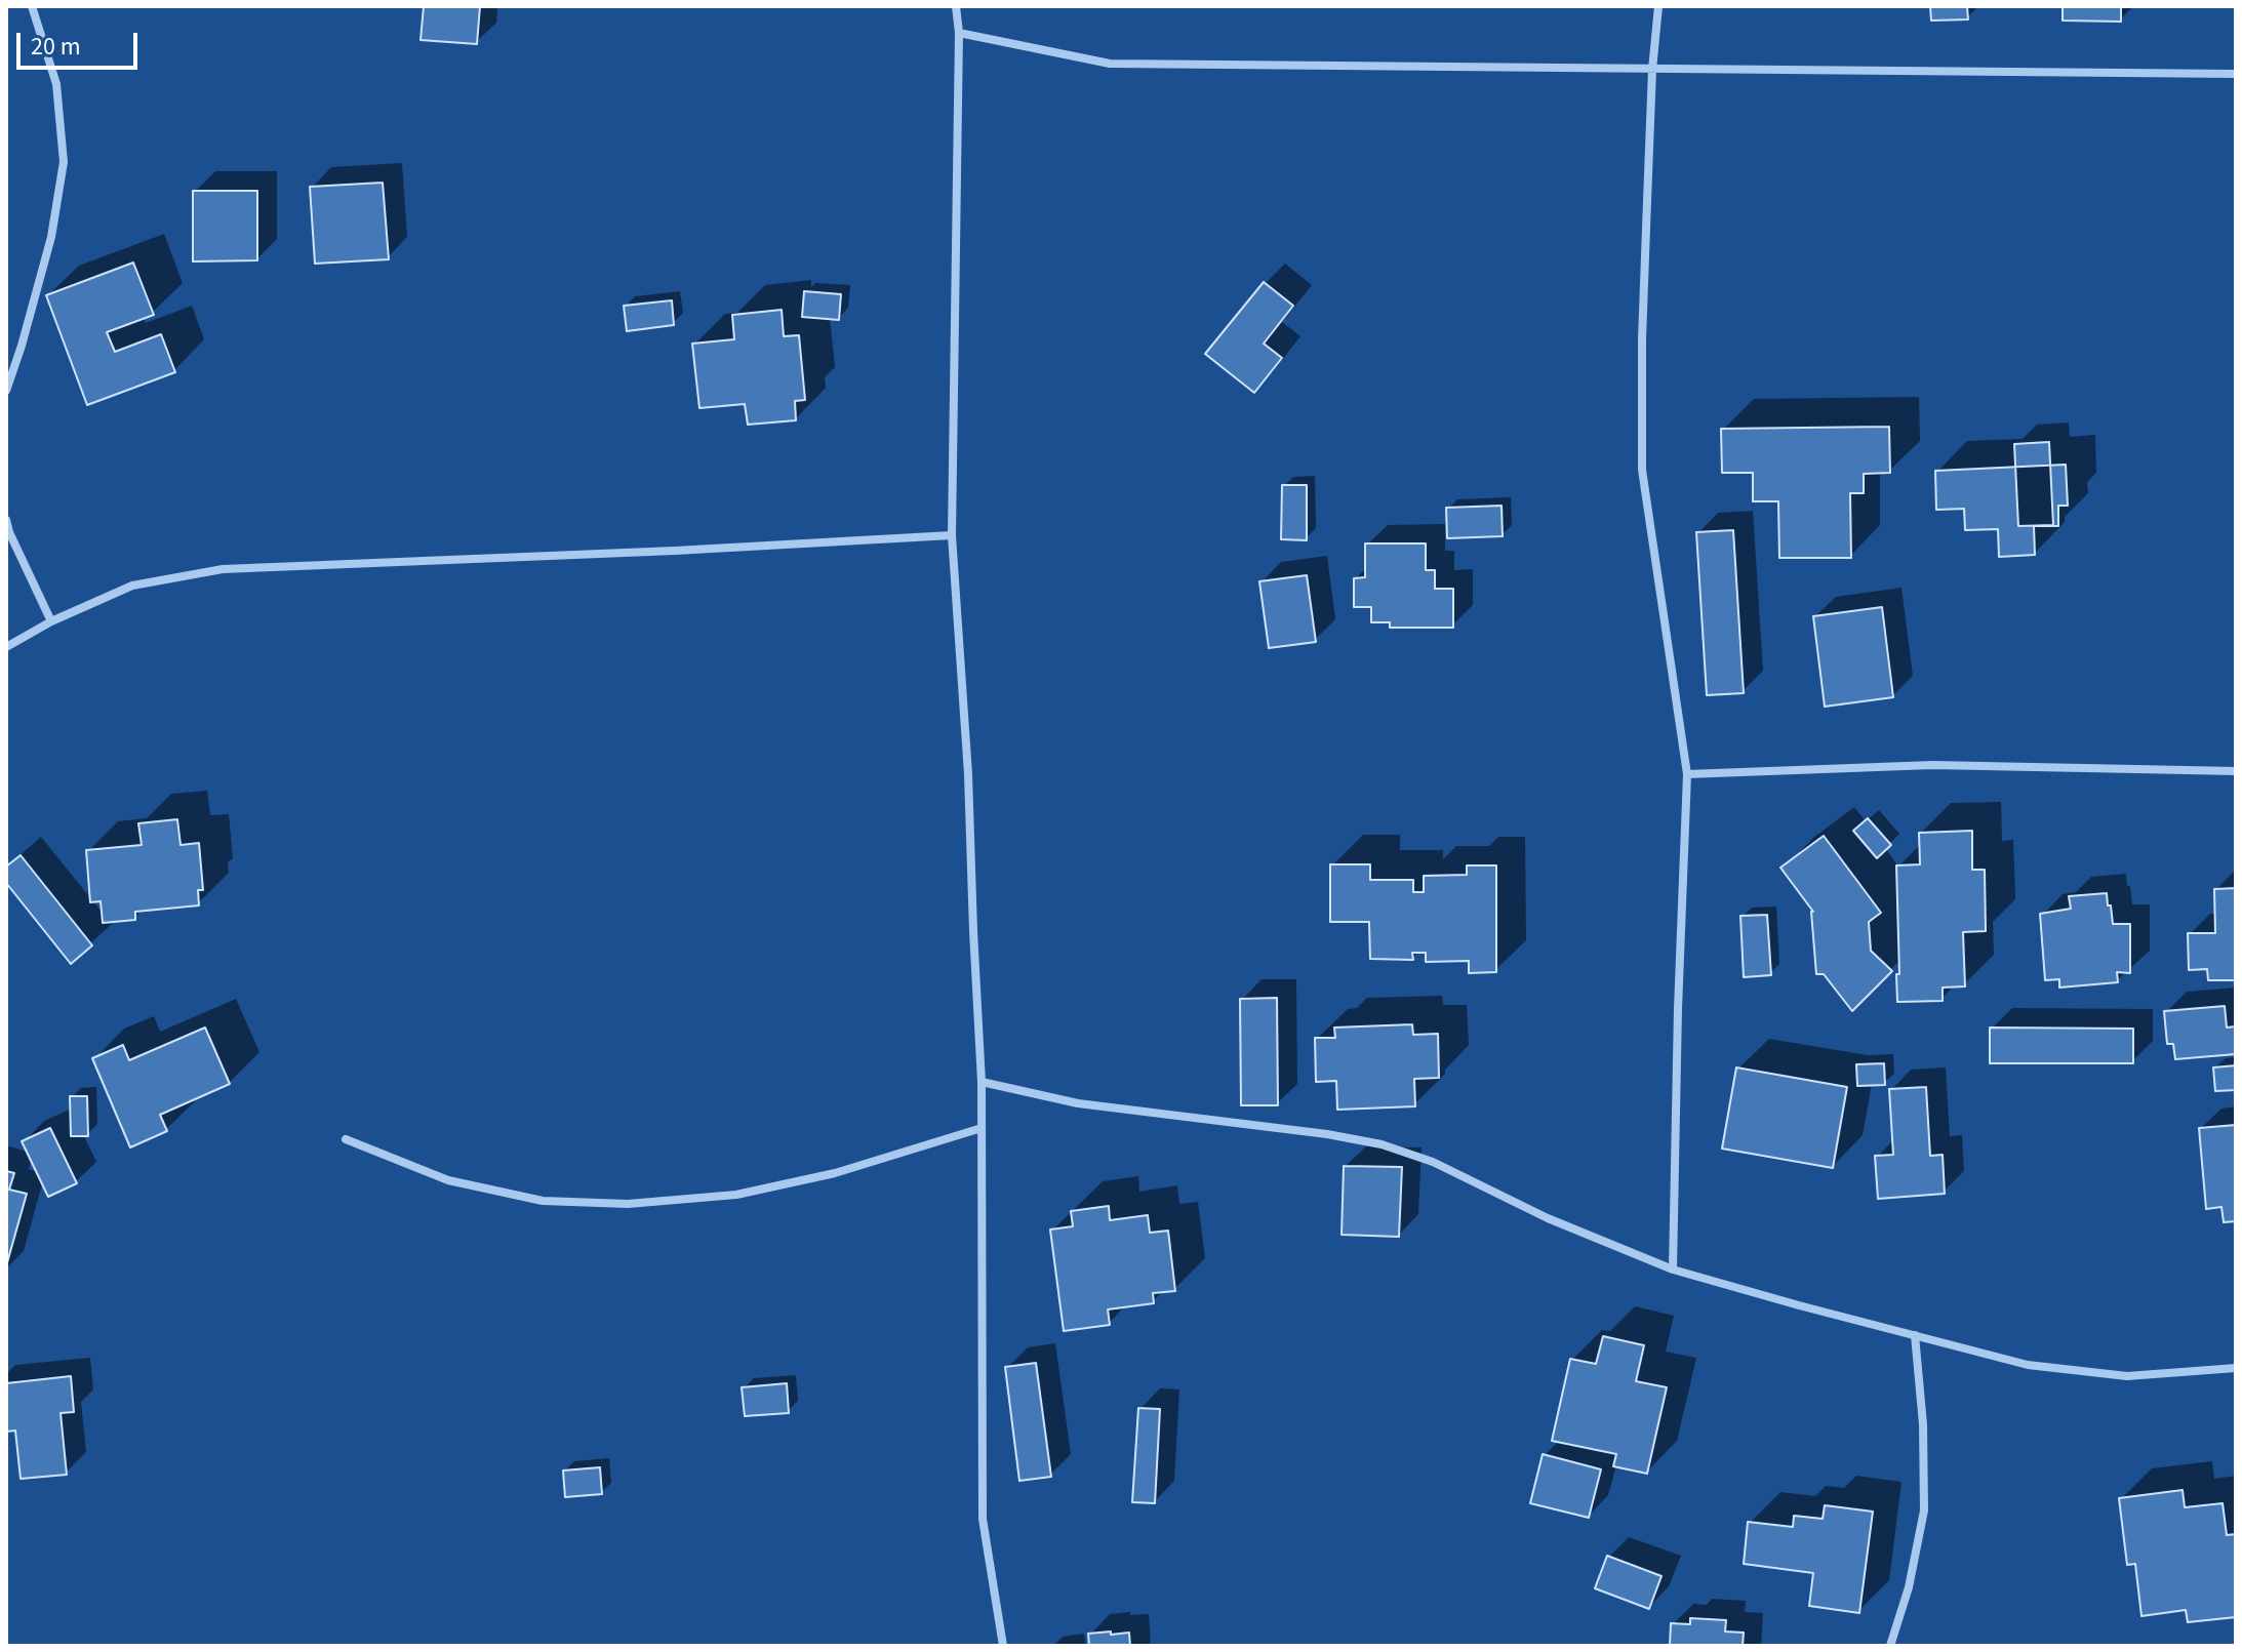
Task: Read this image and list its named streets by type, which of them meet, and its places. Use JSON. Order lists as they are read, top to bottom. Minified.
{"scale_bar":"20 m"}
